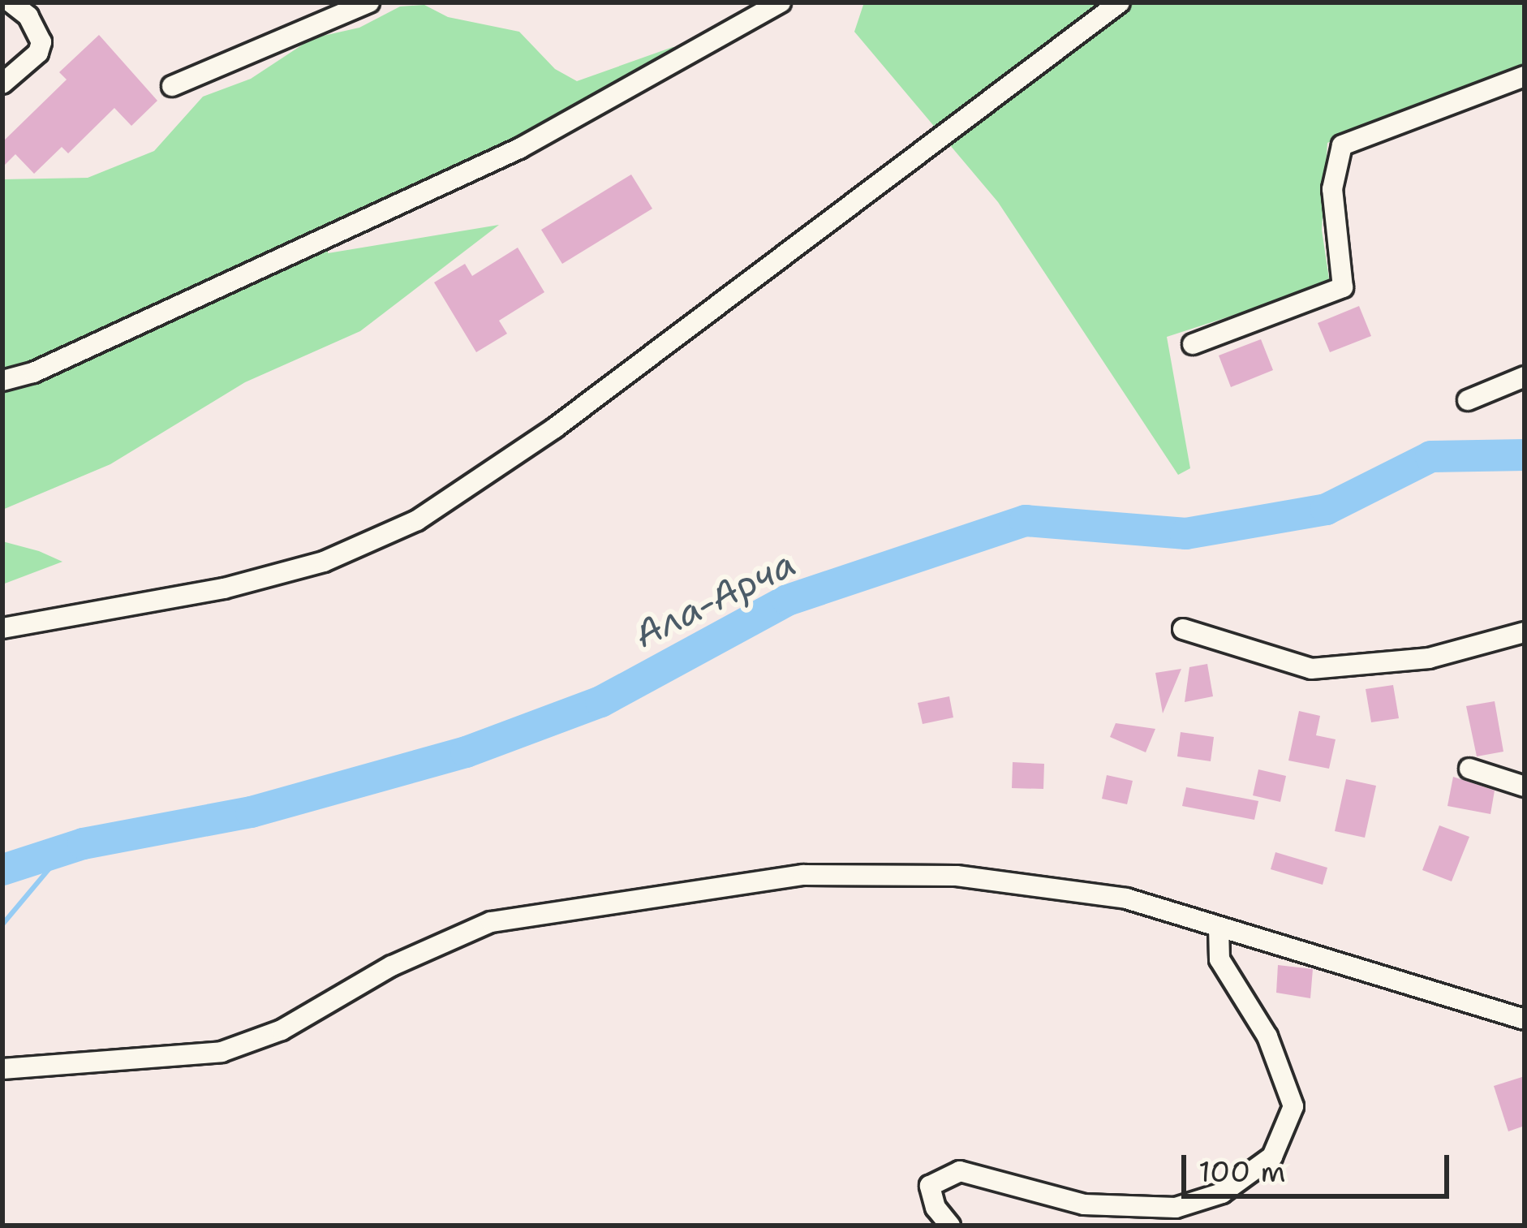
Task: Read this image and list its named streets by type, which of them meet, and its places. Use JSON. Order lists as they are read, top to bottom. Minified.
{"water":["Ала-Арча"],"scale_bar":"100 m"}
